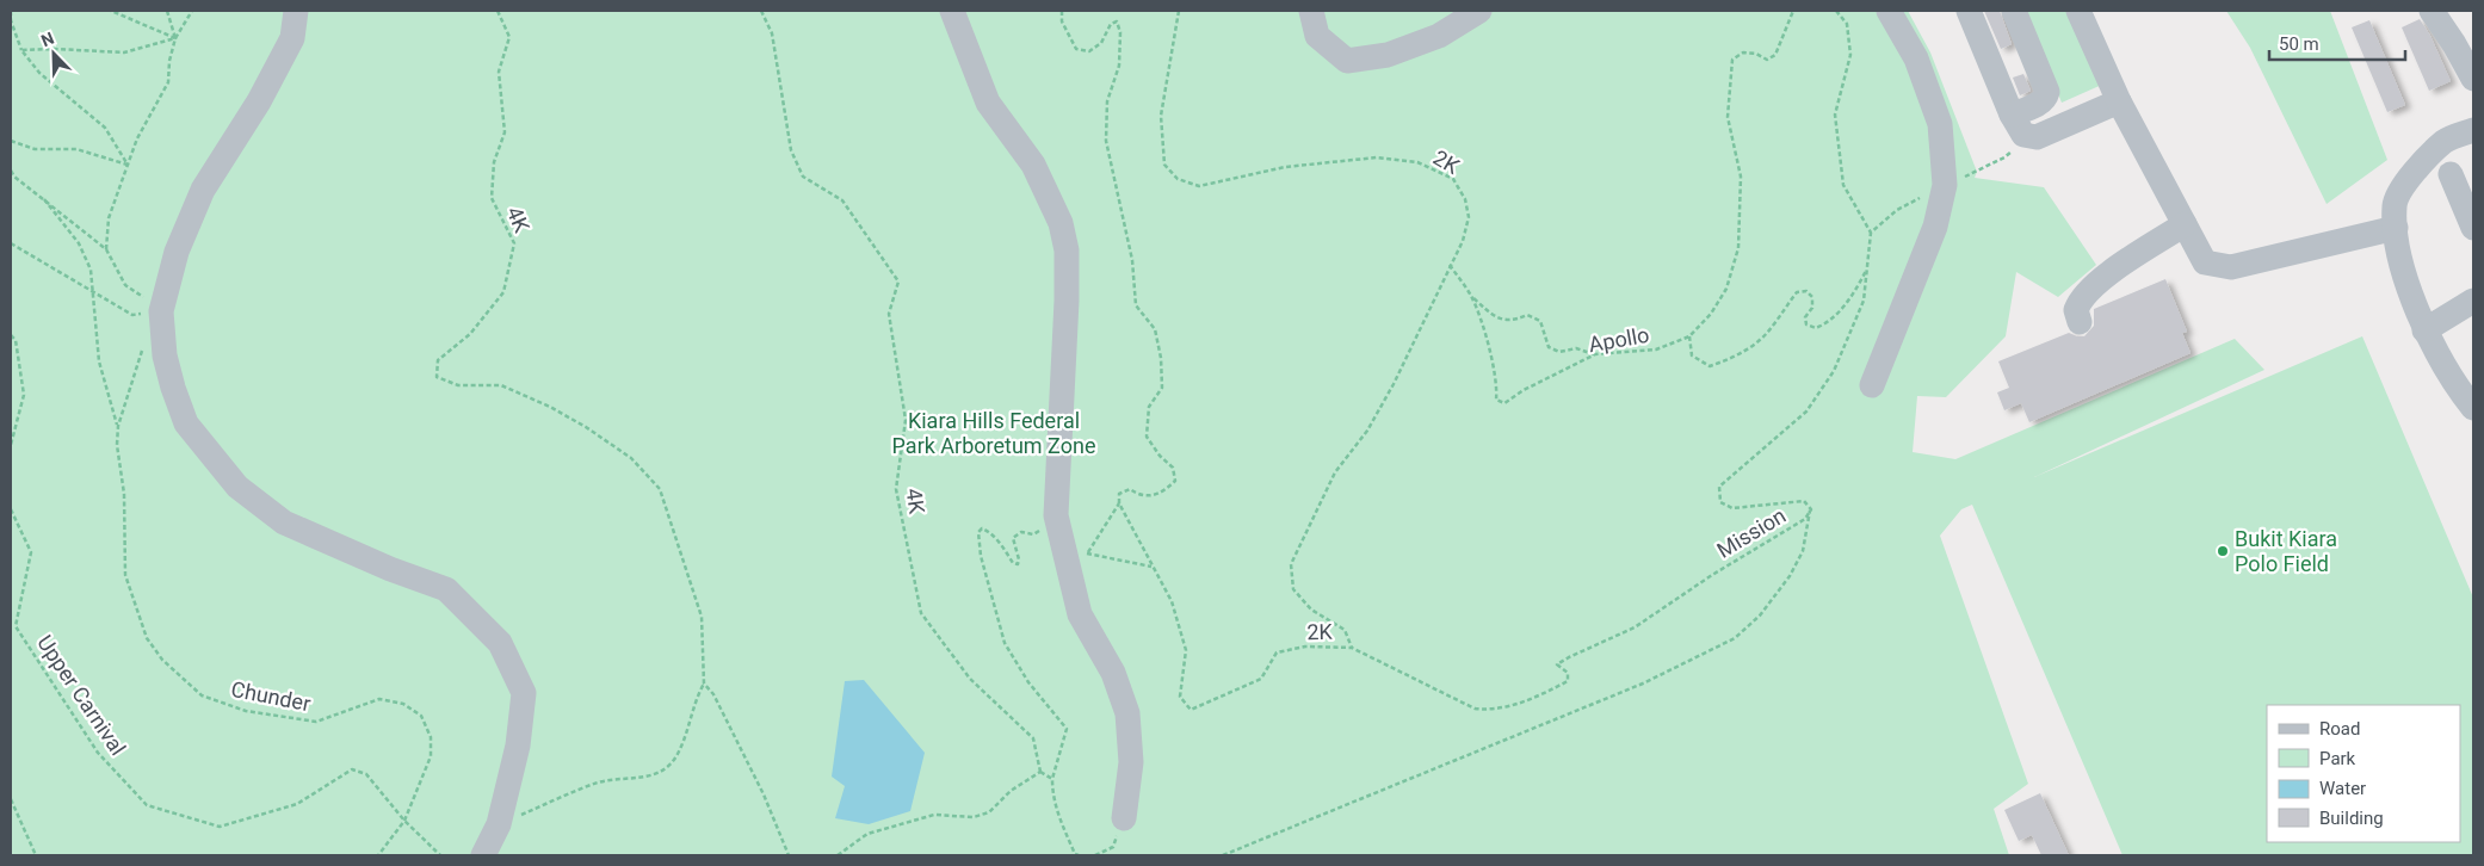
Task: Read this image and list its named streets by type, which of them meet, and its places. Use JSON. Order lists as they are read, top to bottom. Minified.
{"streets":{"path":["2K","4K","Apollo","Mission","Upper Carnival","Chunder"]},"crossings":[["2K","Apollo"],["2K","Mission"],["Upper Carnival","Chunder"]],"parks":["Kiara Hills Federal Park Arboretum Zone"],"places":["Bukit Kiara Polo Field"],"legend":["Road","Park","Water","Building"],"scale_bar":"50 m","north":"top left"}
